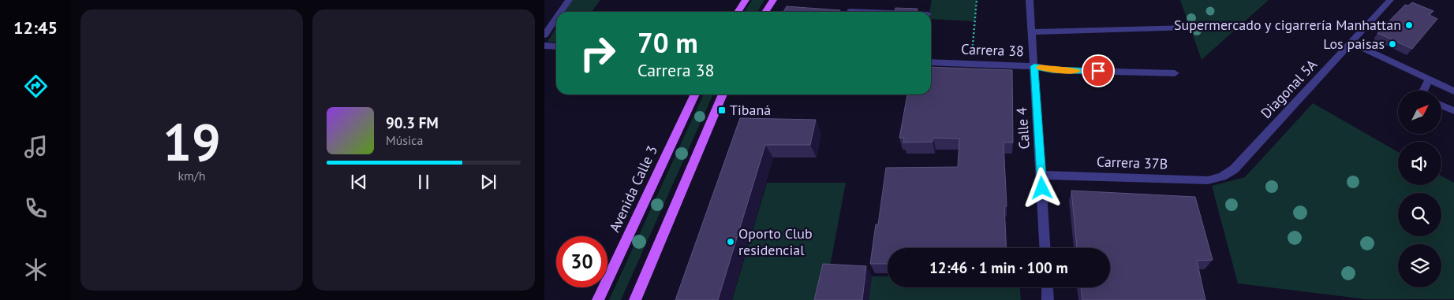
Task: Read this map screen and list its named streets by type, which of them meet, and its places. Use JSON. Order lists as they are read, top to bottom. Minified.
{"streets":{"main road":["Avenida Calle 3"],"street":["Carrera 38","Diagonal 5A","Calle 4","Carrera 37B"]},"crossings":[["Carrera 38","Calle 4"],["Diagonal 5A","Carrera 37B"],["Calle 4","Carrera 37B"]],"places":{"other":["Supermercado y cigarrería Manhattan","Los paisas","Oporto Club residencial"],"transit":["Tibaná"]},"north":"top right","page":{"tabs":"12:45","tile":["19","km/h"],"turn":["70 m","Carrera 38"],"song":["90.3 FM","Música"],"limit":"30","trip":"12:46 · 1 min · 100 m"}}
